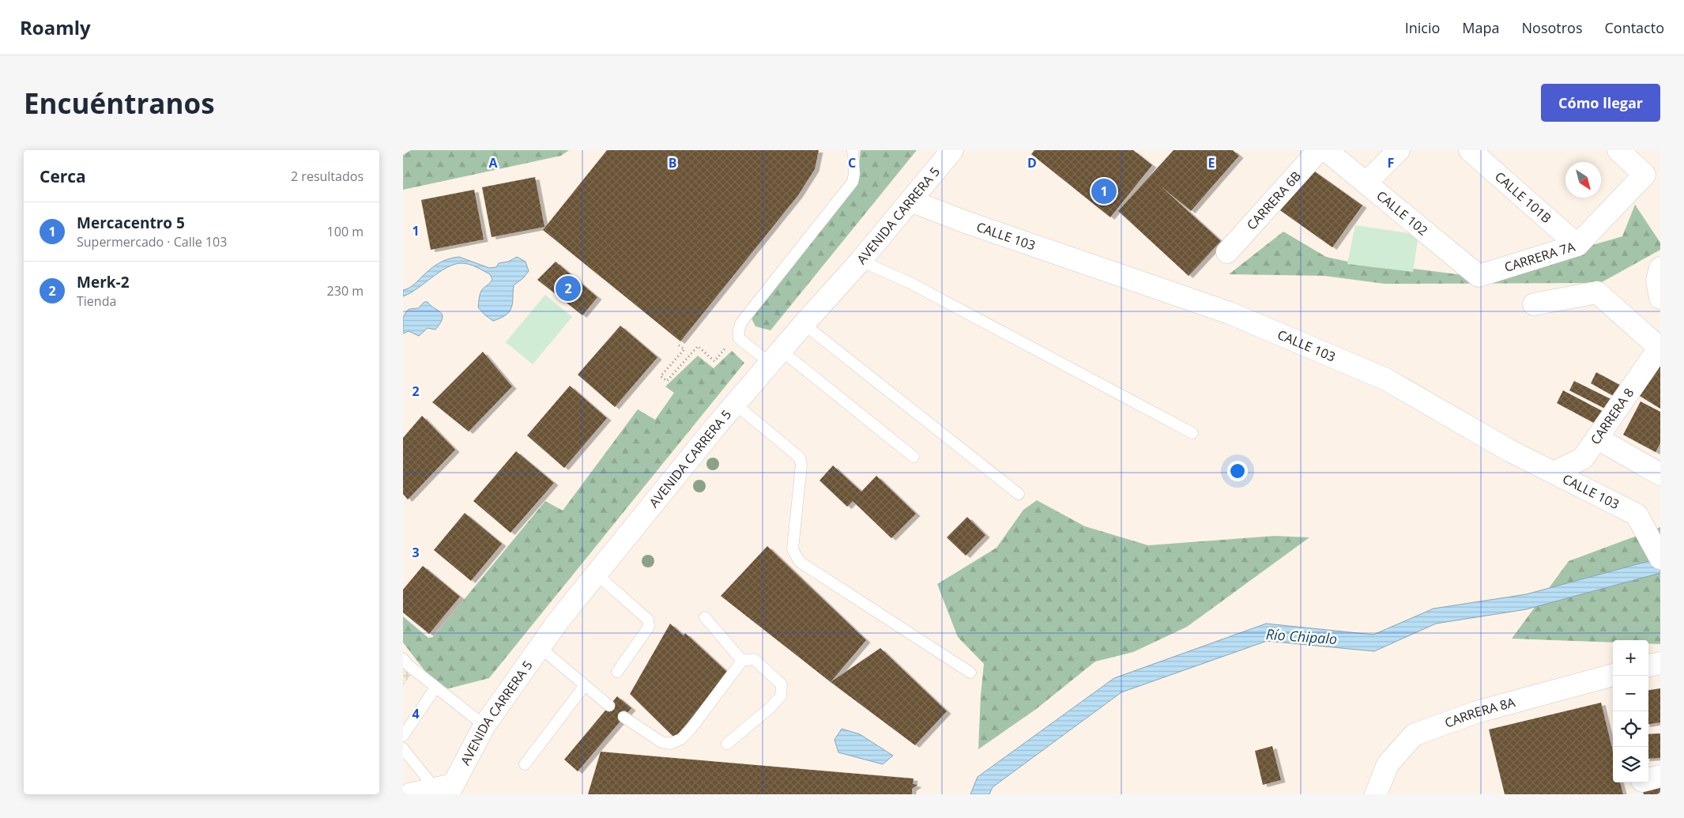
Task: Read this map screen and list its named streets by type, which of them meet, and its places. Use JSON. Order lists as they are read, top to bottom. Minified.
{"streets":{"street":["CALLE 101B","CARRERA 6B","CALLE 102","AVENIDA CARRERA 5","CALLE 103","CARRERA 7A","CARRERA 8","CARRERA 8A"]},"crossings":[["CALLE 101B","CARRERA 7A"],["CALLE 102","CARRERA 7A"],["AVENIDA CARRERA 5","CALLE 103"],["CALLE 103","CARRERA 8"]],"water":["Río Chipalo"],"north":"bottom right","page":{"header":"Roamly","nav":["Inicio","Mapa","Nosotros","Contacto"],"buttons":"Cómo llegar","title":"Encuéntranos","heading":["Cerca","2 resultados"],"pins":["1","2"],"list":[{"mark":"1","name":"Mercacentro 5","note":"Supermercado · Calle 103","value":"100 m"},{"mark":"2","name":"Merk-2","note":"Tienda","value":"230 m"}],"map_buttons":["+","−"]},"grid":{"columns":["A","B","C","D","E","F"],"rows":["1","2","3","4"]}}
